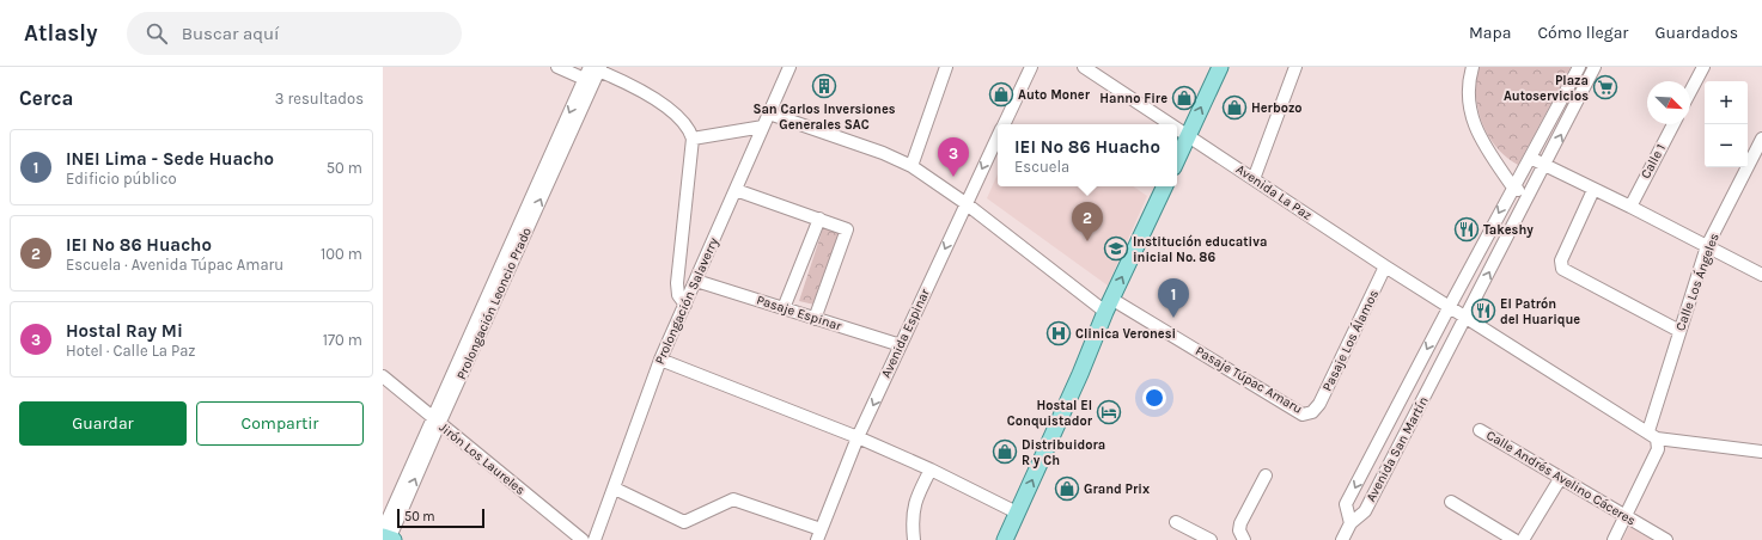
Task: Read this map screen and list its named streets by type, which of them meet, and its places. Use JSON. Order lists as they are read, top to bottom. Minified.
{"streets":{"street":["Calle 1","Avenida La Paz","Calle Los Ángeles","Prolongación Salaverry","Prolongación Leoncio Prado","Pasaje Espinar","Avenida Espinar","Pasaje Los Álamos","Pasaje Túpac Amaru","Avenida San Martín","Jirón Los Laureles","Calle Andrés Avelino Cáceres"]},"crossings":[["Avenida La Paz","Pasaje Los Álamos"],["Avenida La Paz","Avenida San Martín"],["Calle Los Ángeles","Calle Andrés Avelino Cáceres"],["Prolongación Salaverry","Pasaje Espinar"],["Prolongación Salaverry","Pasaje Túpac Amaru"],["Prolongación Leoncio Prado","Jirón Los Laureles"],["Pasaje Espinar","Avenida Espinar"],["Avenida Espinar","Pasaje Túpac Amaru"],["Pasaje Los Álamos","Pasaje Túpac Amaru"]],"one_way":["Avenida Espinar"],"places":{"building":["San Carlos Inversiones Generales SAC"],"supermarket":["Plaza Autoservicios"],"shop":["Auto Moner","Hanno Fire","Herbozo","Distribuidora R y Ch","Grand Prix"],"restaurant":["Takeshy","El Patrón del Huarique"],"school or university":["Institución educativa inicial No. 86"],"hospital":["Clinica Veronesi"],"hotel":["Hostal El Conquistador"]},"scale_bar":"50 m","north":"bottom right","page":{"header":"Atlasly","search":"Buscar aquí","nav":["Mapa","Cómo llegar","Guardados"],"heading":["Cerca","3 resultados"],"map_buttons":["+","−"],"popup":["IEI No 86 Huacho","Escuela"],"list":[{"mark":"1","name":"INEI Lima - Sede Huacho","note":"Edificio público","value":"50 m"},{"mark":"2","name":"IEI No 86 Huacho","note":"Escuela · Avenida Túpac Amaru","value":"100 m"},{"mark":"3","name":"Hostal Ray Mi","note":"Hotel · Calle La Paz","value":"170 m"}],"pins":["3","2","1"],"buttons":["Guardar","Compartir"],"scale":"50 m"}}
